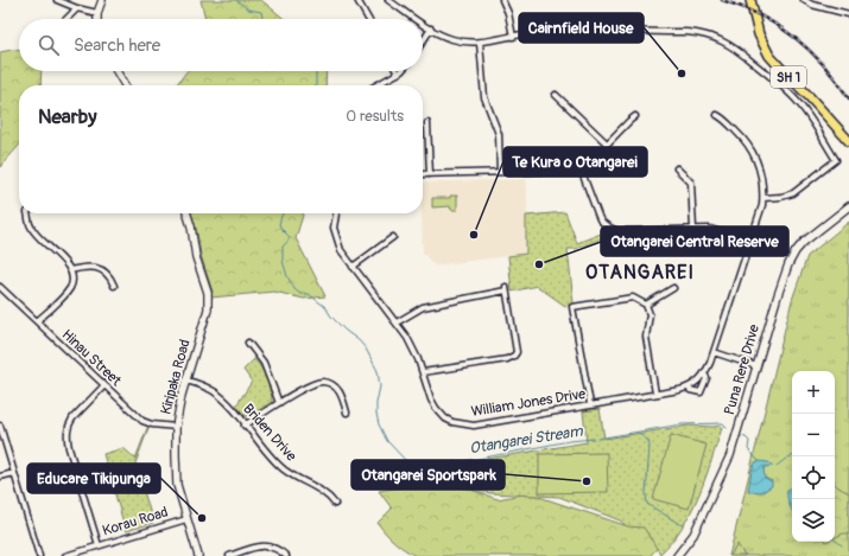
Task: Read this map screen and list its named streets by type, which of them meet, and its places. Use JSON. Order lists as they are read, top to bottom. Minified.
{"streets":{"highway":["SH 1"],"main road":["Puna Rere Drive","Kiripaka Road"],"street":["Hinau Street","William Jones Drive","Briden Drive","Korau Road"]},"crossings":[["Hinau Street","Kiripaka Road"],["Kiripaka Road","Briden Drive"],["Kiripaka Road","Korau Road"]],"districts":["OTANGAREI"],"water":["Otangarei Stream"],"places":["Cairnfield House","Te Kura o Otangarei","Otangarei Central Reserve","Otangarei Sportspark","Educare Tikipunga"],"page":{"search":"Search here","heading":["Nearby","0 results"],"map_buttons":["+","−"]}}
